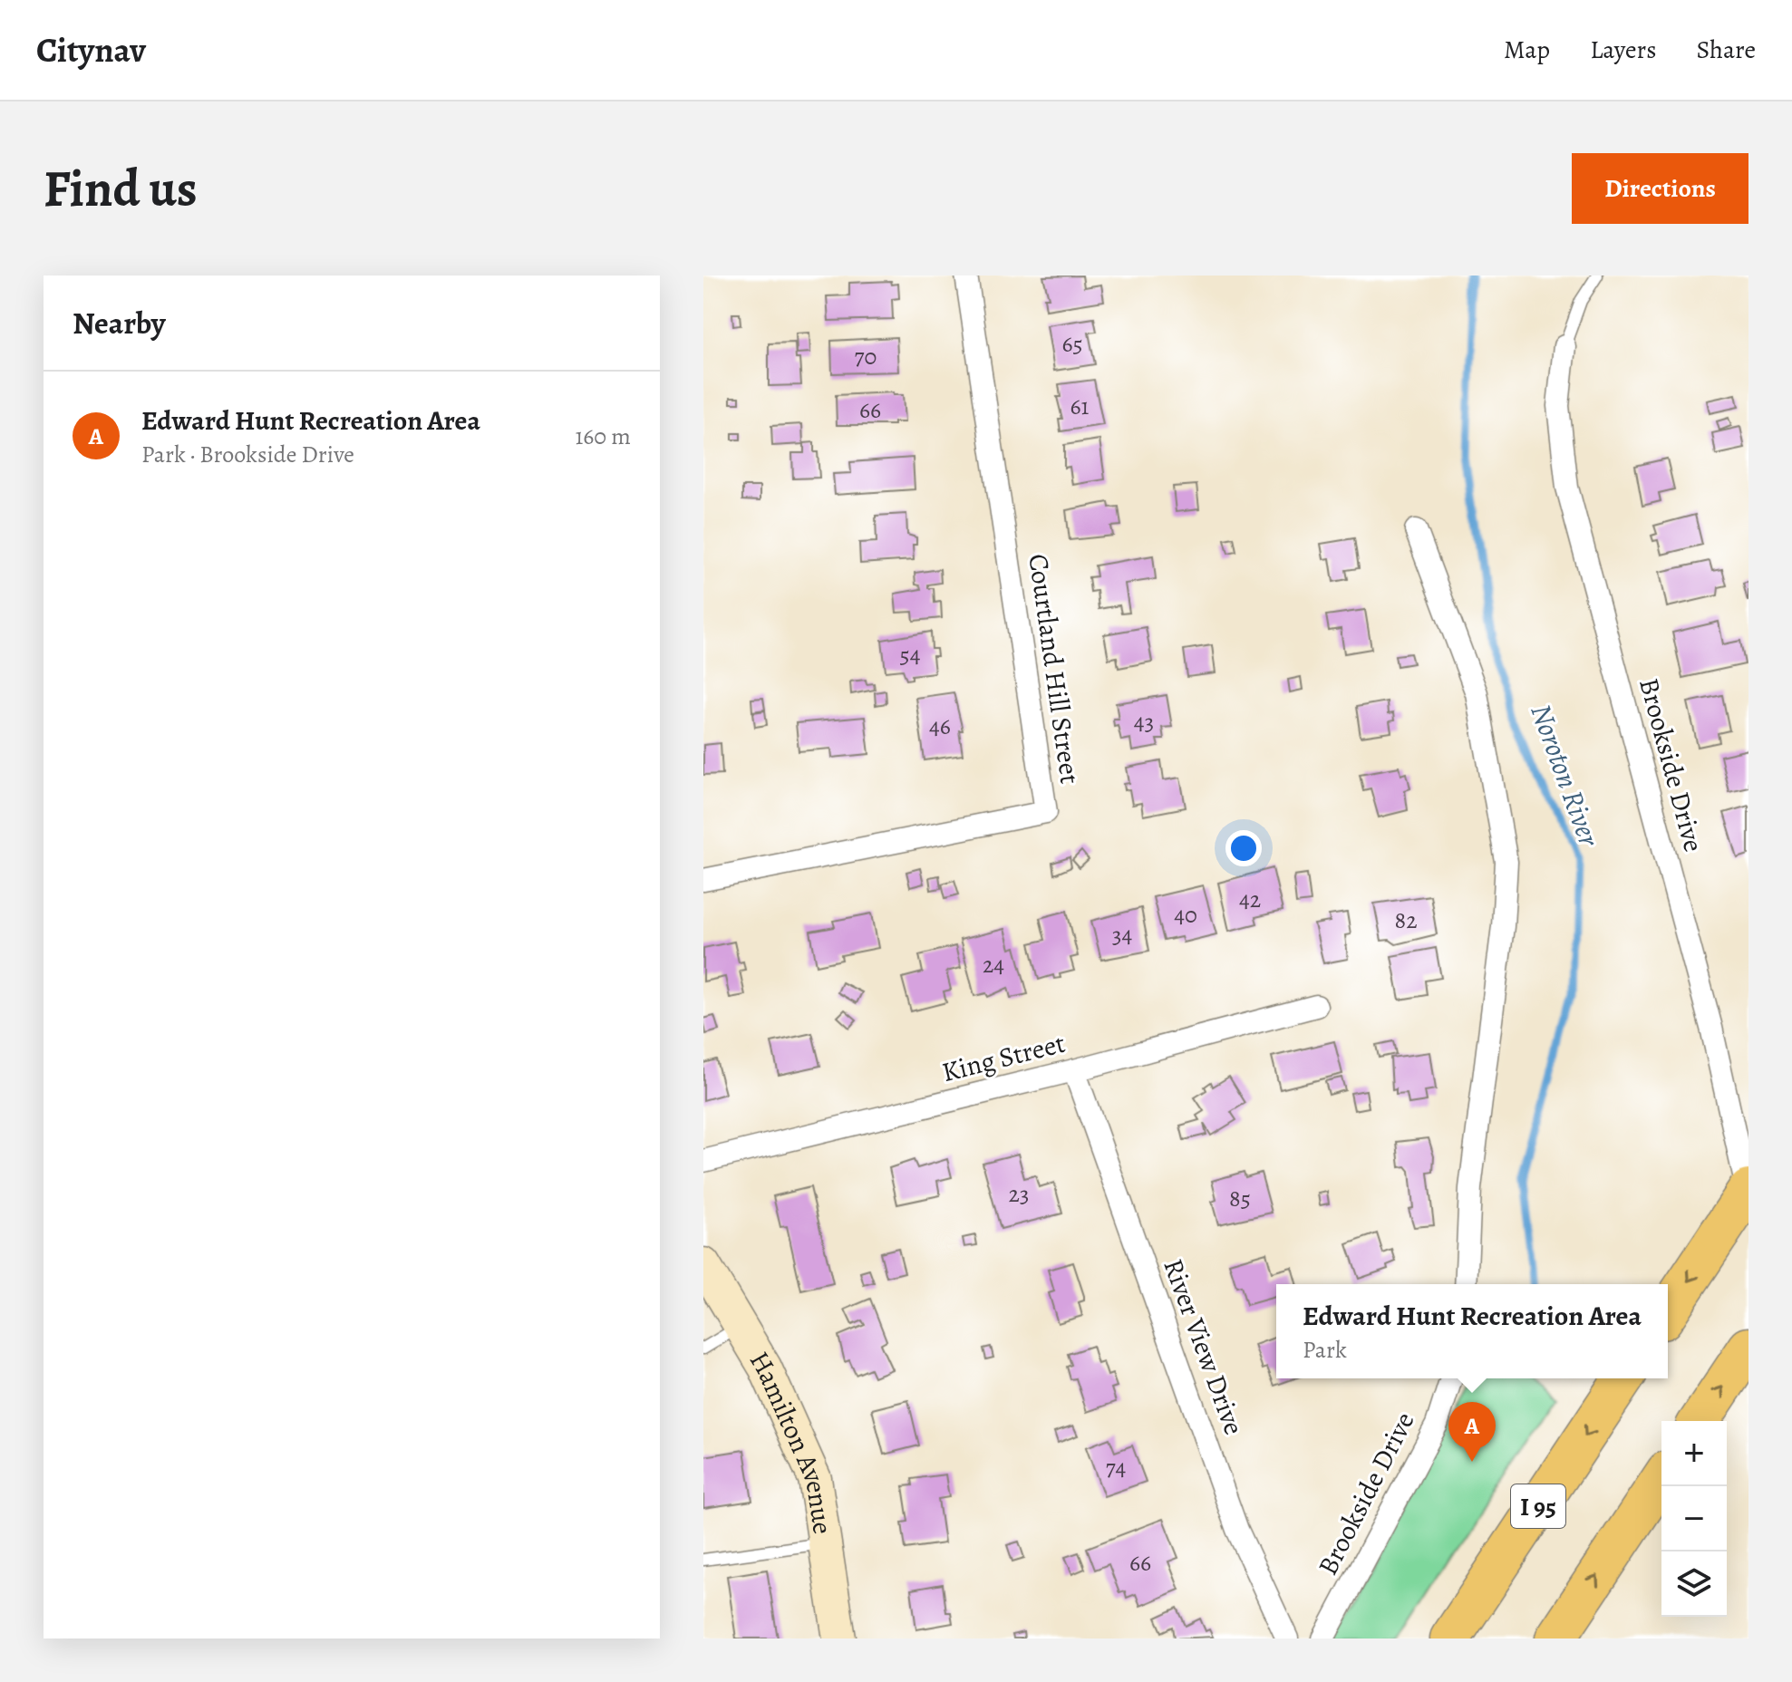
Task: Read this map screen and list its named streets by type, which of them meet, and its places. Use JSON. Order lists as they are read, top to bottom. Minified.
{"streets":{"highway":["I 95"],"street":["Courtland Hill Street","Brookside Drive","King Street","River View Drive","Hamilton Avenue"]},"crossings":[["King Street","River View Drive"]],"water":["Noroton River"],"house_numbers":["65","70","61","66","54","43","46","42","40","82","34","24","23","85","74","66"],"page":{"header":"Citynav","nav":["Map","Layers","Share"],"buttons":"Directions","title":"Find us","heading":"Nearby","list":[{"mark":"A","name":"Edward Hunt Recreation Area","note":"Park · Brookside Drive","value":"160 m"}],"popup":["Edward Hunt Recreation Area","Park"],"pins":"A","map_buttons":["+","−"]}}
